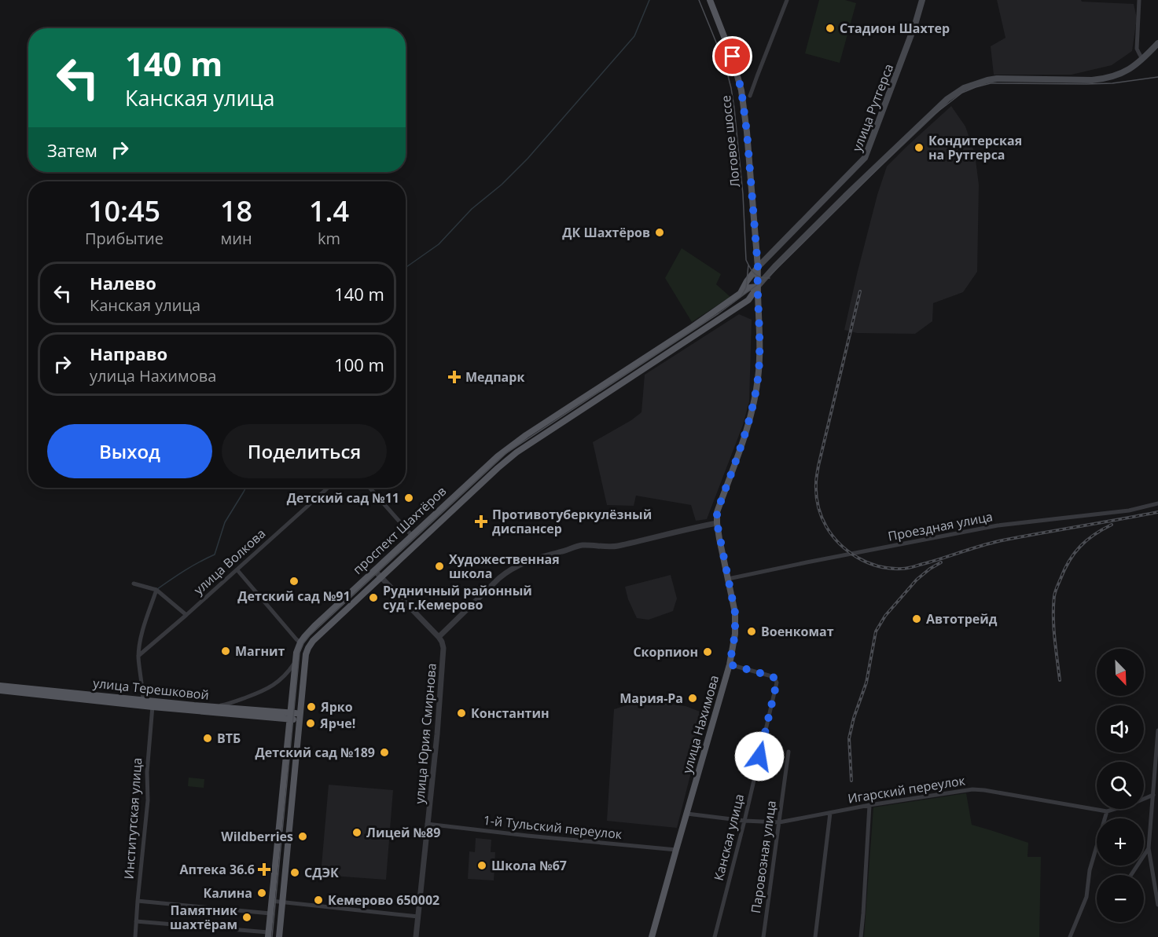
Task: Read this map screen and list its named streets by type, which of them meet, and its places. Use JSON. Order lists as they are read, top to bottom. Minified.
{"streets":{"main road":["улица Рутгерса","Логовое шоссе","проспект Шахтёров","улица Терешковой","улица Нахимова"],"street":["Проездная улица","улица Волкова","улица Юрия Смирнова","Игарский переулок","Институтская улица","1-й Тульский переулок","Канская улица","Паровозная улица"]},"crossings":[["улица Рутгерса","Логовое шоссе"],["улица Рутгерса","проспект Шахтёров"],["улица Рутгерса","улица Нахимова"],["Логовое шоссе","проспект Шахтёров"],["Логовое шоссе","улица Нахимова"],["Проездная улица","улица Нахимова"],["проспект Шахтёров","улица Терешковой"],["проспект Шахтёров","улица Нахимова"],["улица Терешковой","Институтская улица"],["улица Нахимова","Игарский переулок"],["улица Нахимова","1-й Тульский переулок"],["улица Нахимова","Канская улица"],["улица Юрия Смирнова","1-й Тульский переулок"],["Игарский переулок","Канская улица"],["Игарский переулок","Паровозная улица"]],"places":{"other":["Стадион Шахтер","Кондитерская на Рутгерса","ДК Шахтёров","Детский сад №11","Художественная школа","Детский сад №91","Рудничный районный суд г.Кемерово","Автотрейд","Военкомат","Магнит","Скорпион","Мария-Ра","Ярко","Константин","Ярче!","ВТБ","Детский сад №189","Лицей №89","Wildberries","Школа №67","СДЭК","Калина","Кемерово 650002","Памятник шахтёрам"],"health":["Медпарк","Противотуберкулёзный диспансер","Аптека 36.6"]},"north":"bottom right","page":{"turn":["140 m","Канская улица"],"then":"Затем","eta":["10:45","Прибытие","18","мин","1.4","km"],"list":[{"name":"Налево","note":"Канская улица","value":"140 m"},{"name":"Направо","note":"улица Нахимова","value":"100 m"}],"buttons":["Выход","Поделиться"],"map_buttons":["+","−"]}}
